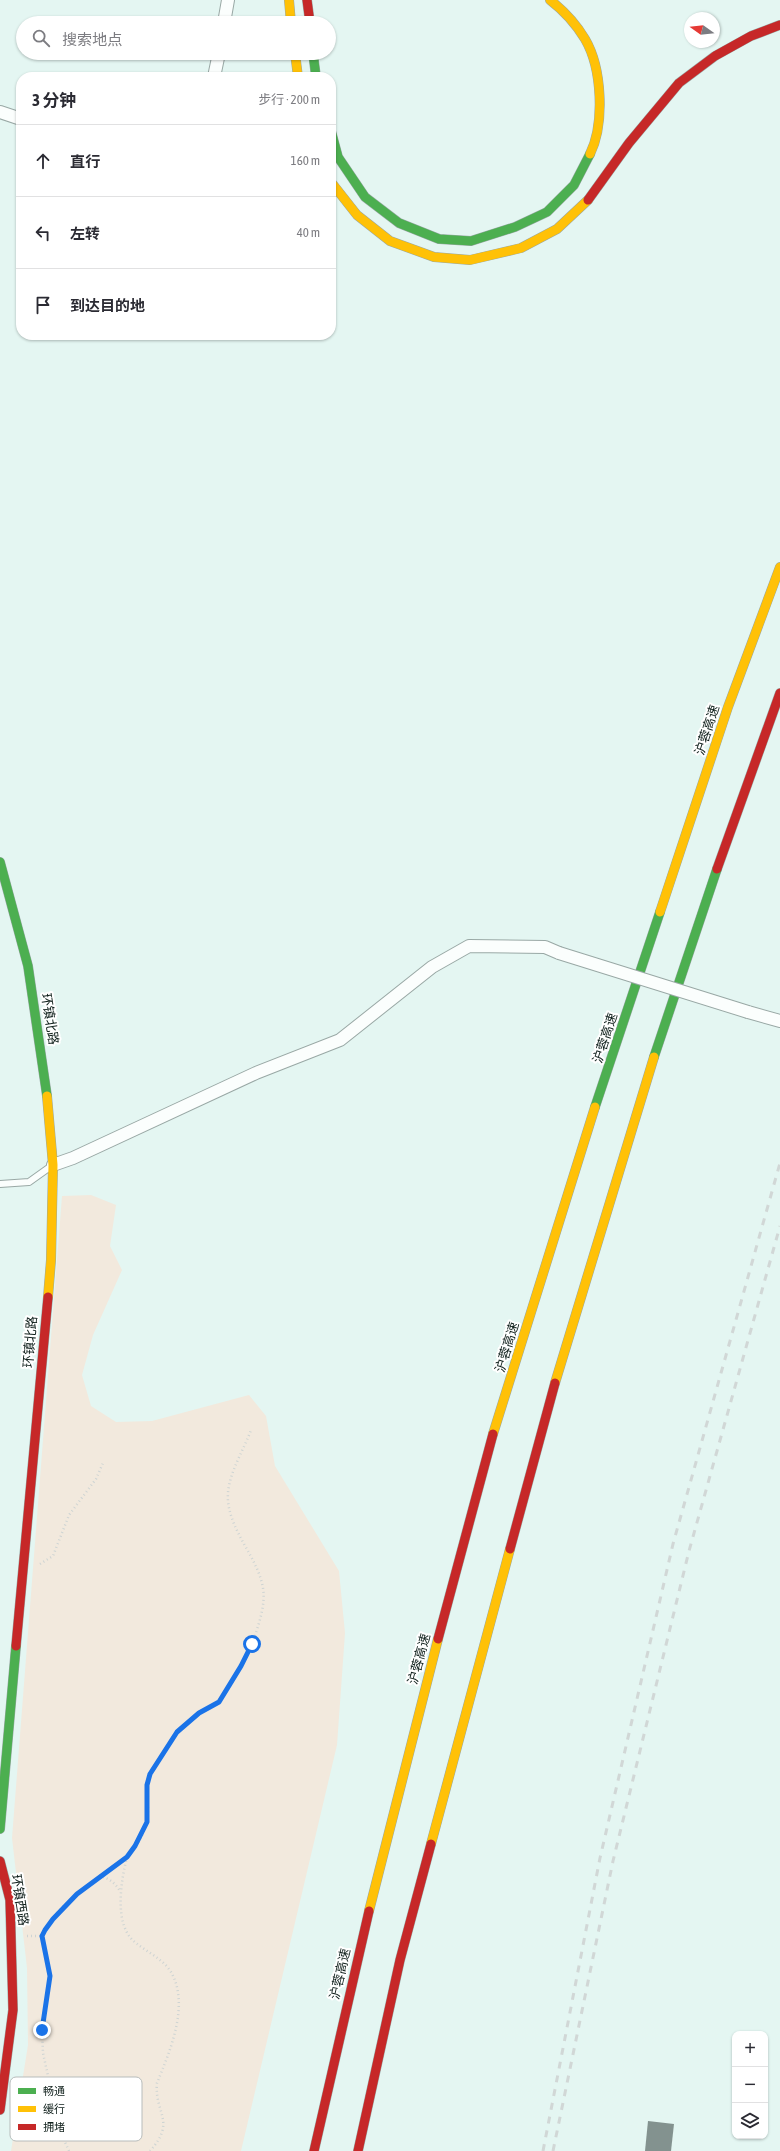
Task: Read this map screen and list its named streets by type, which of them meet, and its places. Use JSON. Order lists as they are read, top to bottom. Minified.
{"streets":{"main road":["沪蓉高速","环镇北路","环镇西路"]},"legend":["畅通","缓行","拥堵"],"north":"left","page":{"search":"搜索地点","heading":["3 分钟","步行 · 200 m"],"list":[["直行","160 m"],["左转","40 m"],"到达目的地"],"map_buttons":["+","−"]}}
